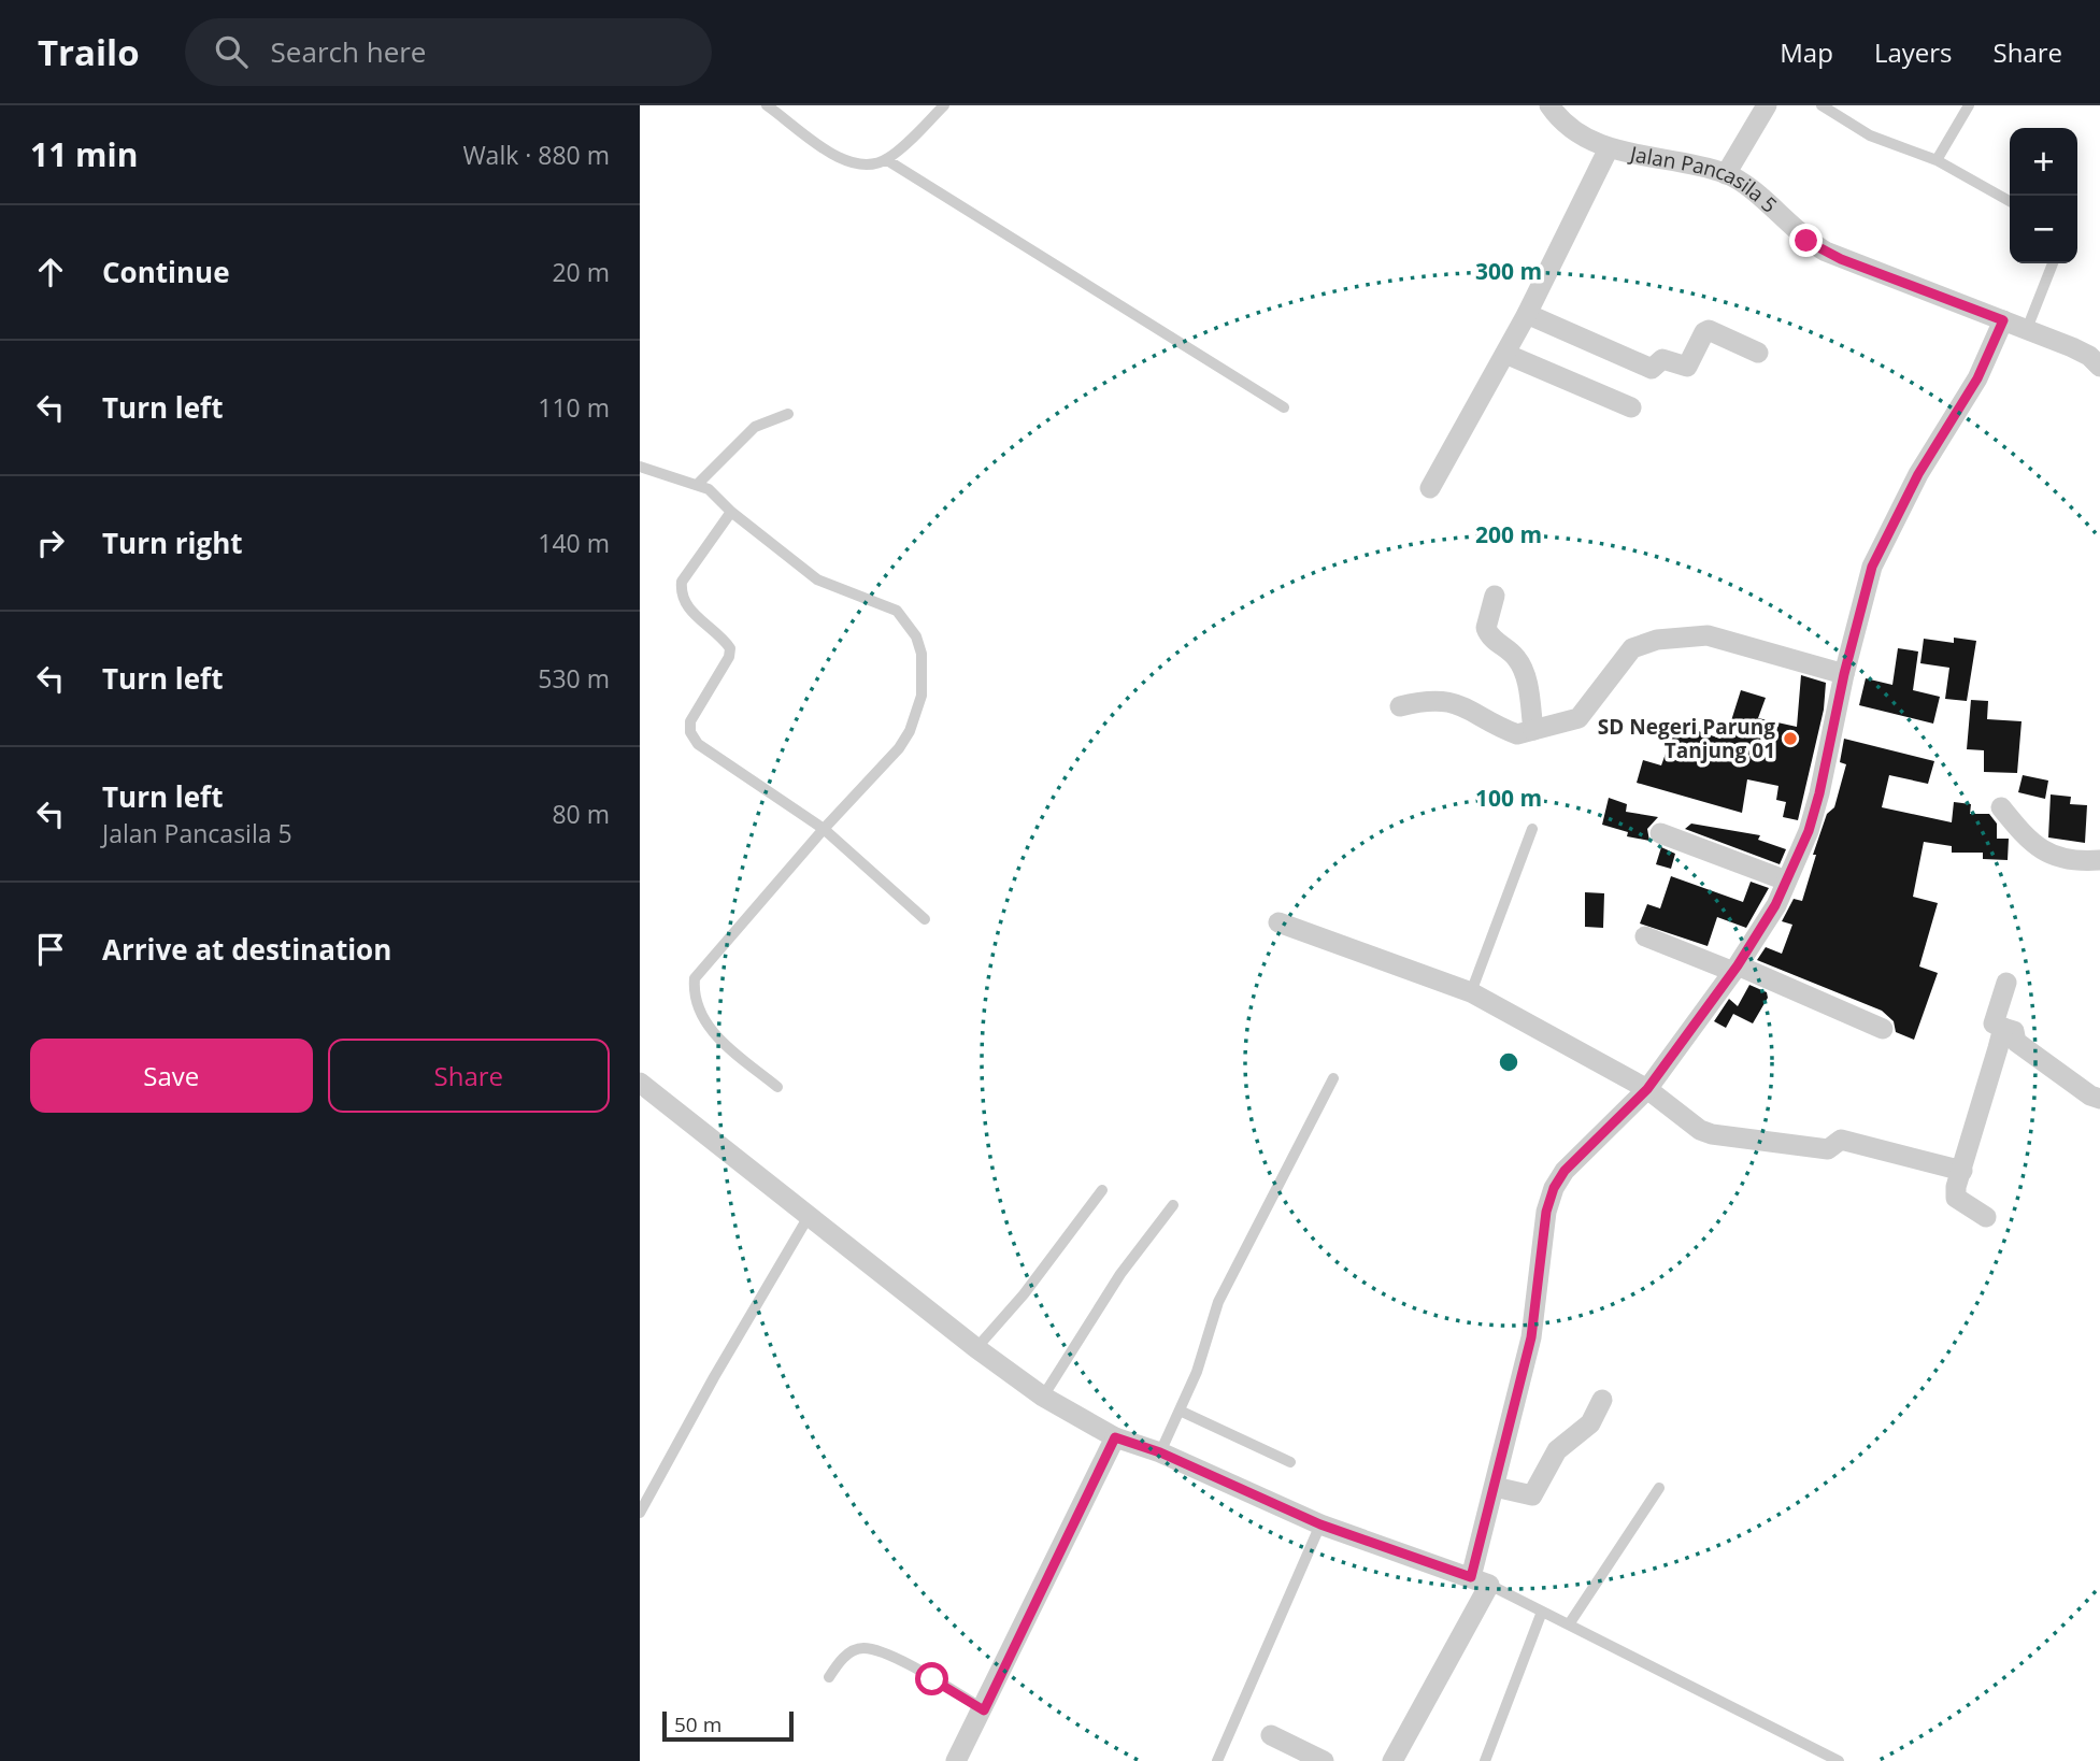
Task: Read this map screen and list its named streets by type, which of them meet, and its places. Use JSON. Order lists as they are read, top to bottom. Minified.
{"streets":{"street":["Jalan Pancasila 5"]},"places":["SD Negeri Parung Tanjung 01"],"scale_bar":"50 m","page":{"header":"Trailo","search":"Search here","nav":["Map","Layers","Share"],"heading":["11 min","Walk · 880 m"],"map_buttons":["+","−"],"list":[["Continue","20 m"],["Turn left","110 m"],["Turn right","140 m"],["Turn left","530 m"],["Turn left","Jalan Pancasila 5","80 m"],"Arrive at destination"],"buttons":["Save","Share"],"scale":"50 m"},"rings":["300 m","200 m","100 m"]}
